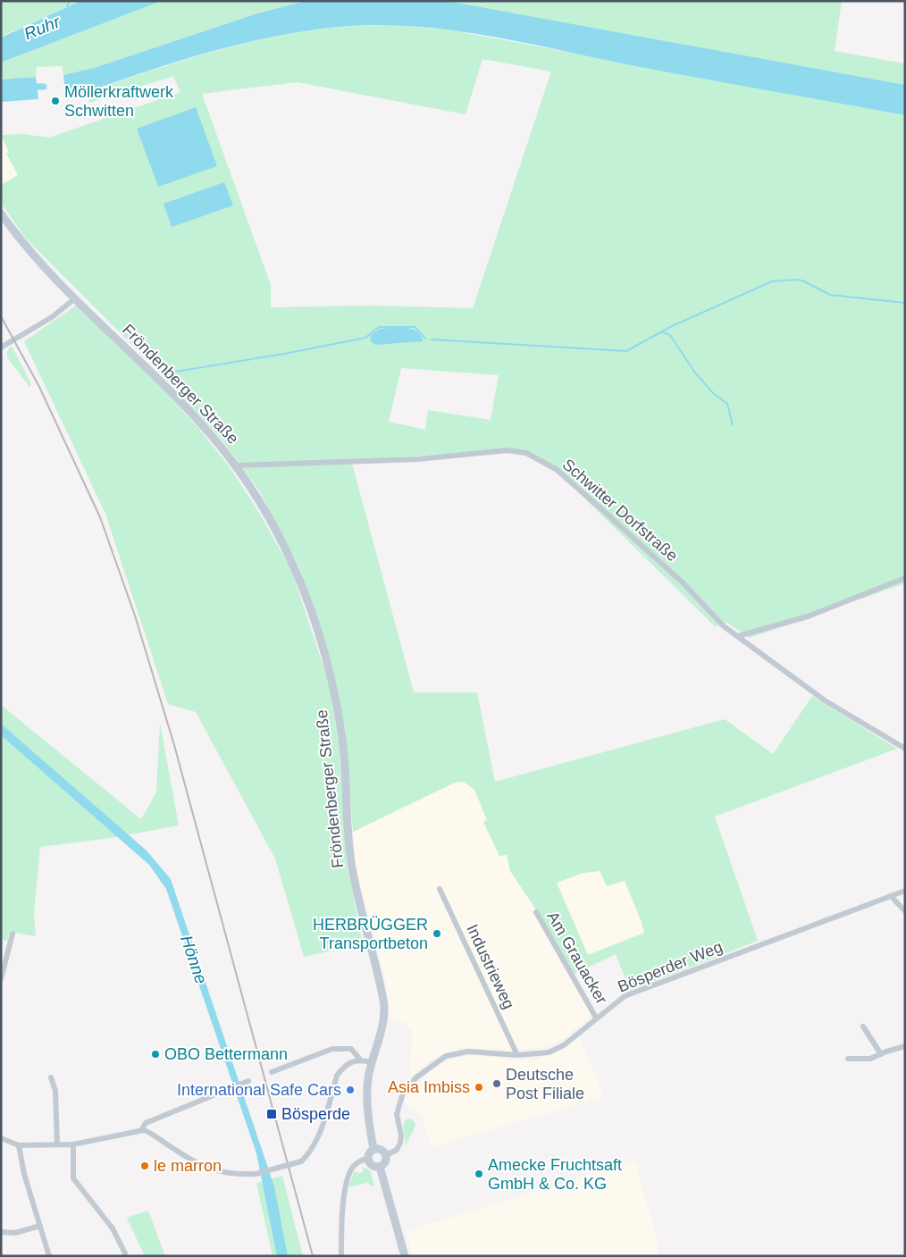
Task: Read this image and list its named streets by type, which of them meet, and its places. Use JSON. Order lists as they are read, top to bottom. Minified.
{"streets":{"main road":["Fröndenberger Straße"],"street":["Schwitter Dorfstraße","Am Grauacker","Industrieweg","Bösperder Weg"]},"crossings":[["Fröndenberger Straße","Schwitter Dorfstraße"],["Fröndenberger Straße","Bösperder Weg"],["Am Grauacker","Bösperder Weg"],["Industrieweg","Bösperder Weg"]],"water":["Ruhr","Hönne"],"places":{"other":["Möllerkraftwerk Schwitten","HERBRÜGGER Transportbeton","OBO Bettermann","Deutsche Post Filiale","Asia Imbiss","International Safe Cars","le marron","Amecke Fruchtsaft GmbH & Co. KG"],"transit":["Bösperde"]}}
